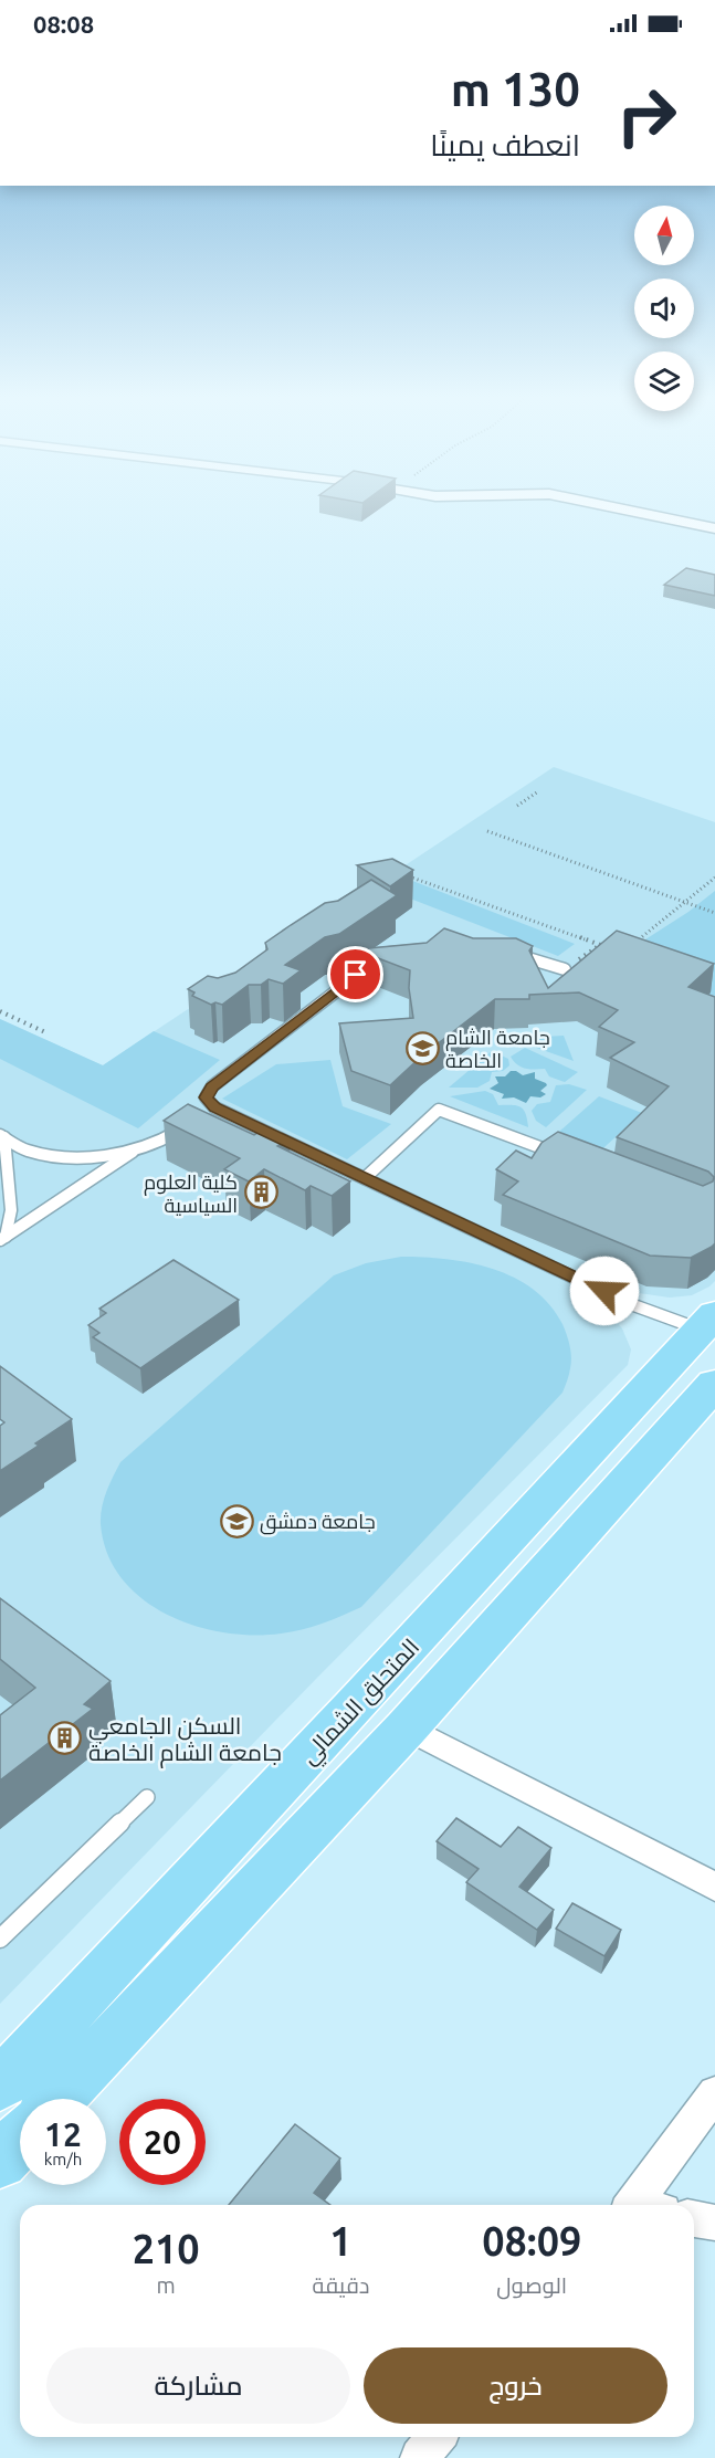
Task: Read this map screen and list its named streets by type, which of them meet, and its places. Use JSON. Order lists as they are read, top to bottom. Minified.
{"streets":{"highway":["المتحلق الشمالي"]},"places":{"school or university":["جامعة الشام الخاصة","جامعة دمشق"],"building":["كلية العلوم السياسية","السكن الجامعي جامعة الشام الخاصة"]},"north":"top","page":{"status":"08:08","turn":["130 m","انعطف يمينًا"],"speed":"12 km/h","limit":"20","eta":["08:09","الوصول","1","دقيقة","210","m"],"buttons":["خروج","مشاركة"]}}
